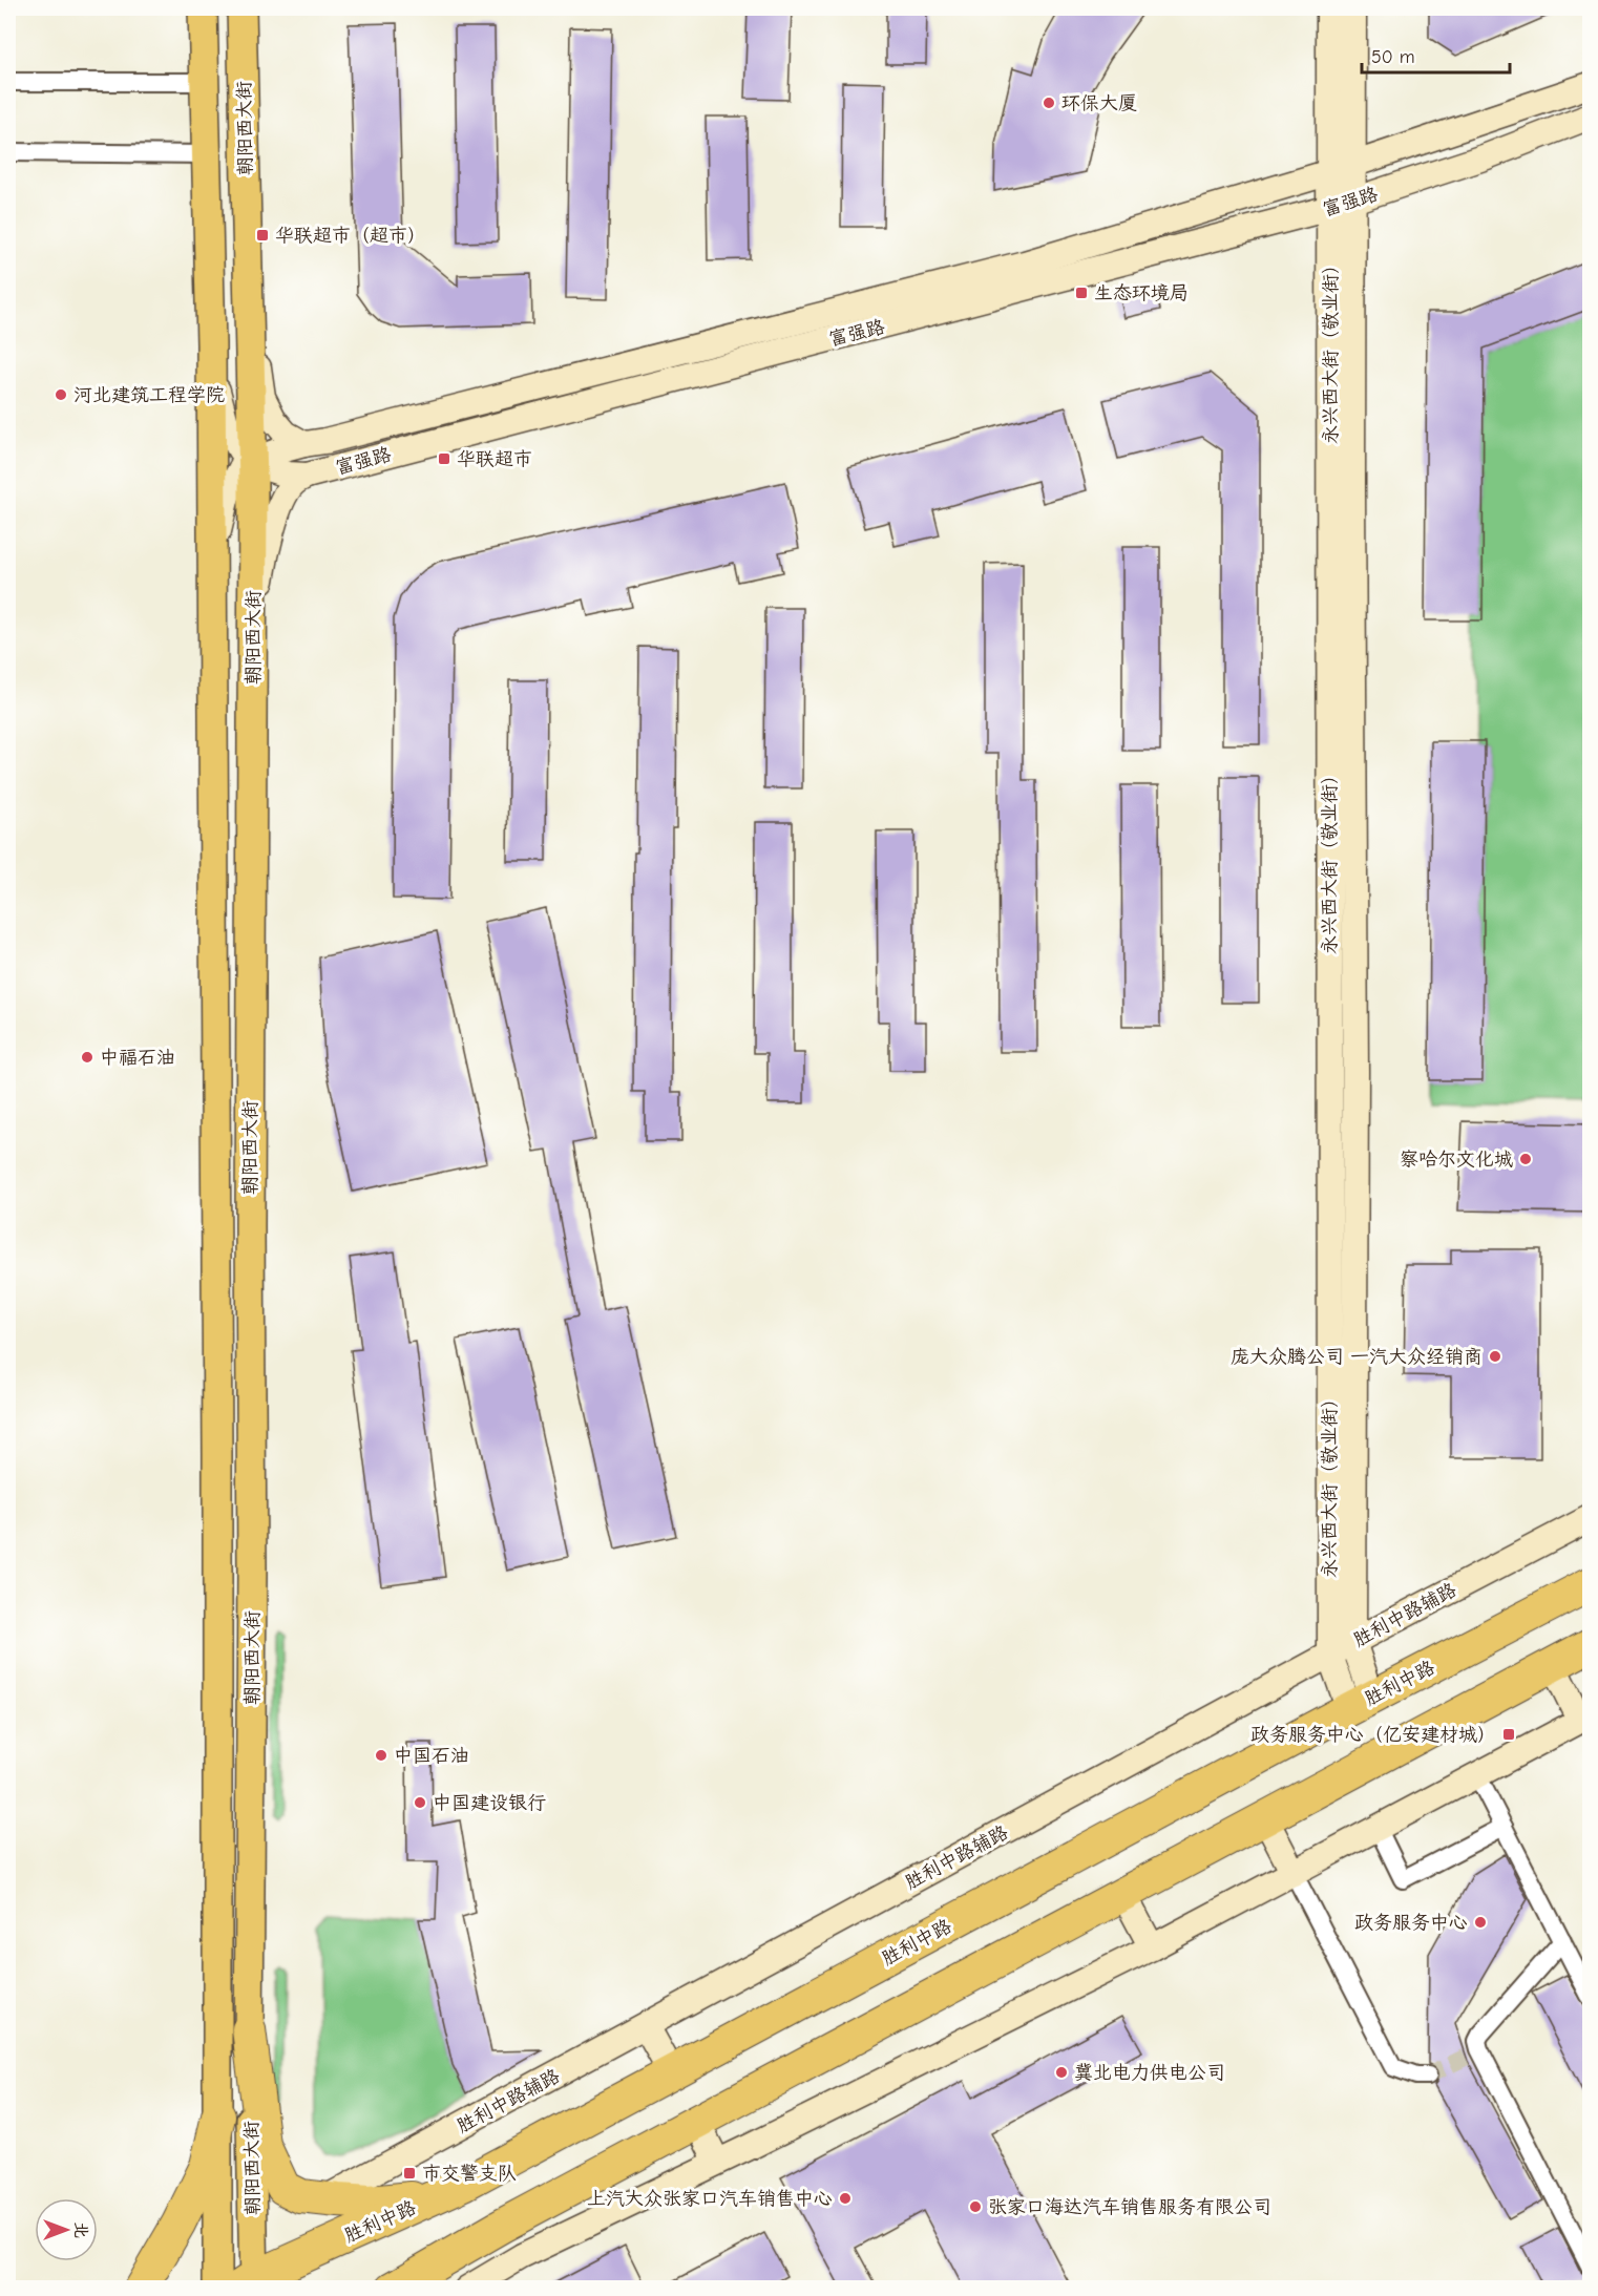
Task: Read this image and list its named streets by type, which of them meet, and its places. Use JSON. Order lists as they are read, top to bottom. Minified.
{"streets":{"highway":["胜利中路"],"main road":["朝阳西大街","富强路","永兴西大街（敬业街）","胜利中路辅路"]},"crossings":[["朝阳西大街","富强路"],["朝阳西大街","胜利中路"],["富强路","永兴西大街（敬业街）"],["永兴西大街（敬业街）","胜利中路辅路"],["永兴西大街（敬业街）","胜利中路"]],"places":{"other":["环保大厦","河北建筑工程学院","中福石油","察哈尔文化城","庞大众腾公司 一汽大众经销商","中国石油","中国建设银行","政务服务中心","冀北电力供电公司","上汽大众张家口汽车销售中心","张家口海达汽车销售服务有限公司"],"transit":["华联超市（超市）","生态环境局","华联超市","政务服务中心（亿安建材城）","市交警支队"]},"scale_bar":"50 m","north":"right"}
